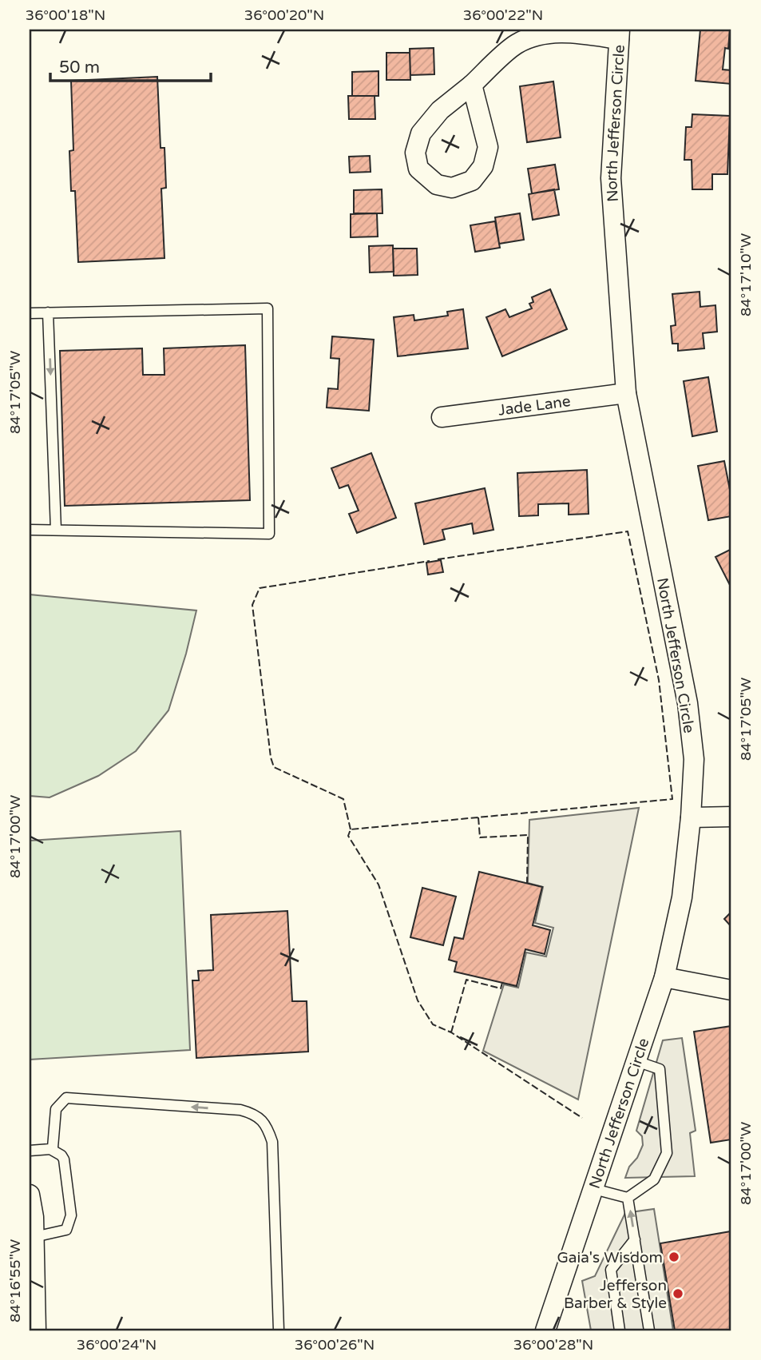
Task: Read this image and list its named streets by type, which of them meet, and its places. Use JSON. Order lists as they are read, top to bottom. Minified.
{"streets":{"street":["North Jefferson Circle","Jade Lane"]},"crossings":[["North Jefferson Circle","Jade Lane"]],"places":["Gaia's Wisdom","Jefferson Barber & Style"],"scale_bar":"50 m","coordinates":["36°00'18\"N","36°00'20\"N","36°00'22\"N","84°17'10\"W","84°17'05\"W","84°17'00\"W","84°16'55\"W","36°00'24\"N","36°00'26\"N","36°00'28\"N"]}
